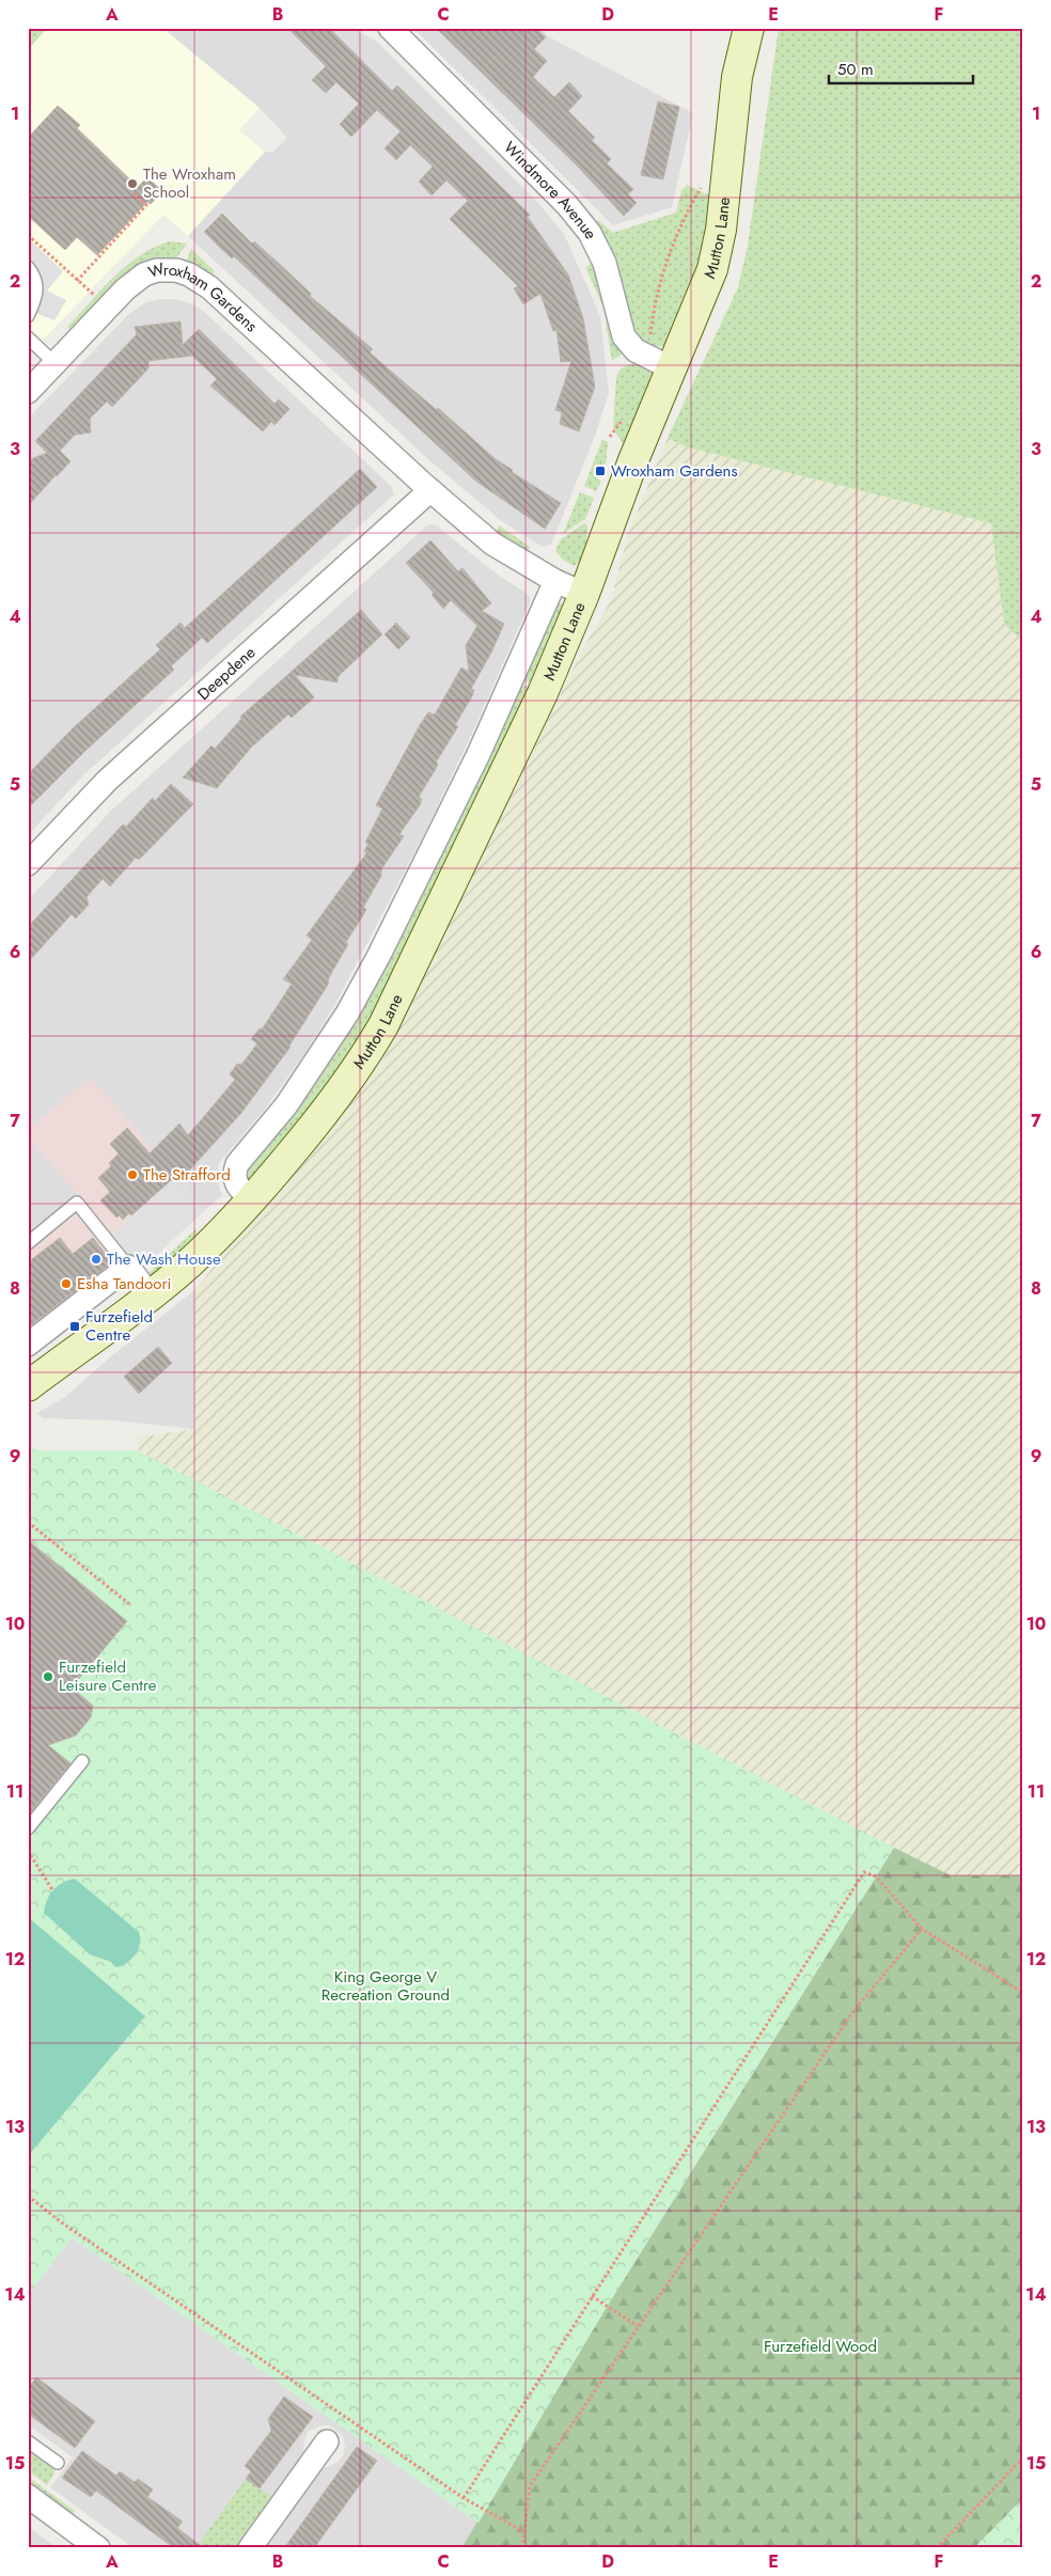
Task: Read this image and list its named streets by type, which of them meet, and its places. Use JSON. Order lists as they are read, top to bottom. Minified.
{"streets":{"main road":["Mutton Lane"],"street":["Windmore Avenue","Wroxham Gardens","Deepdene"]},"crossings":[["Windmore Avenue","Mutton Lane"],["Mutton Lane","Wroxham Gardens"],["Wroxham Gardens","Deepdene"]],"parks":["King George V Recreation Ground","Furzefield Wood"],"places":{"other":["The Wroxham School","The Strafford","The Wash House","Esha Tandoori","Furzefield Leisure Centre"],"transit":["Wroxham Gardens","Furzefield Centre"]},"scale_bar":"50 m","grid":{"columns":["A","B","C","D","E","F"],"rows":["1","2","3","4","5","6","7","8","9","10","11","12","13","14","15"]}}
